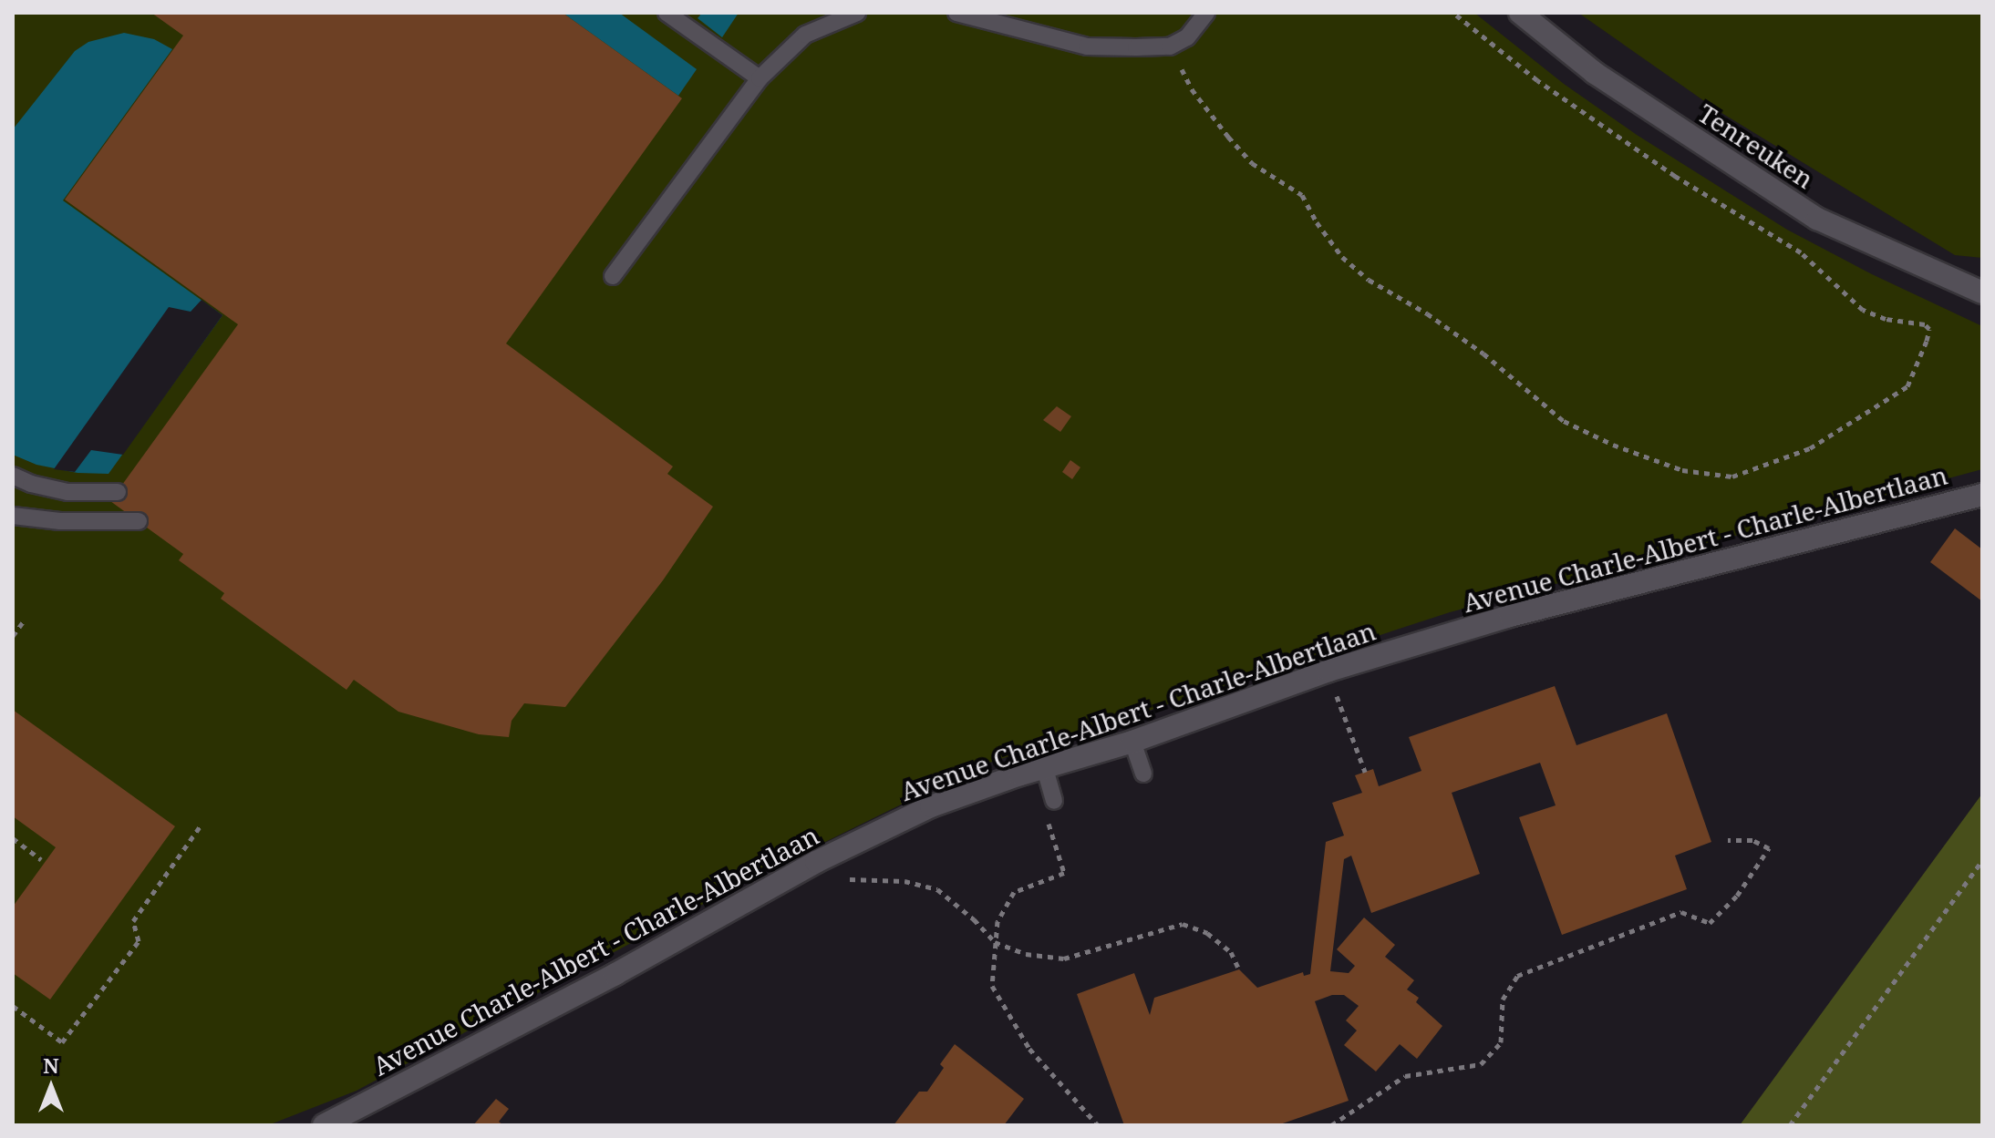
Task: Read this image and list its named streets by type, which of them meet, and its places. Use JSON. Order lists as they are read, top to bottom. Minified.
{"streets":{"street":["Tenreuken","Avenue Charle-Albert - Charle-Albertlaan"]},"north":"top"}
